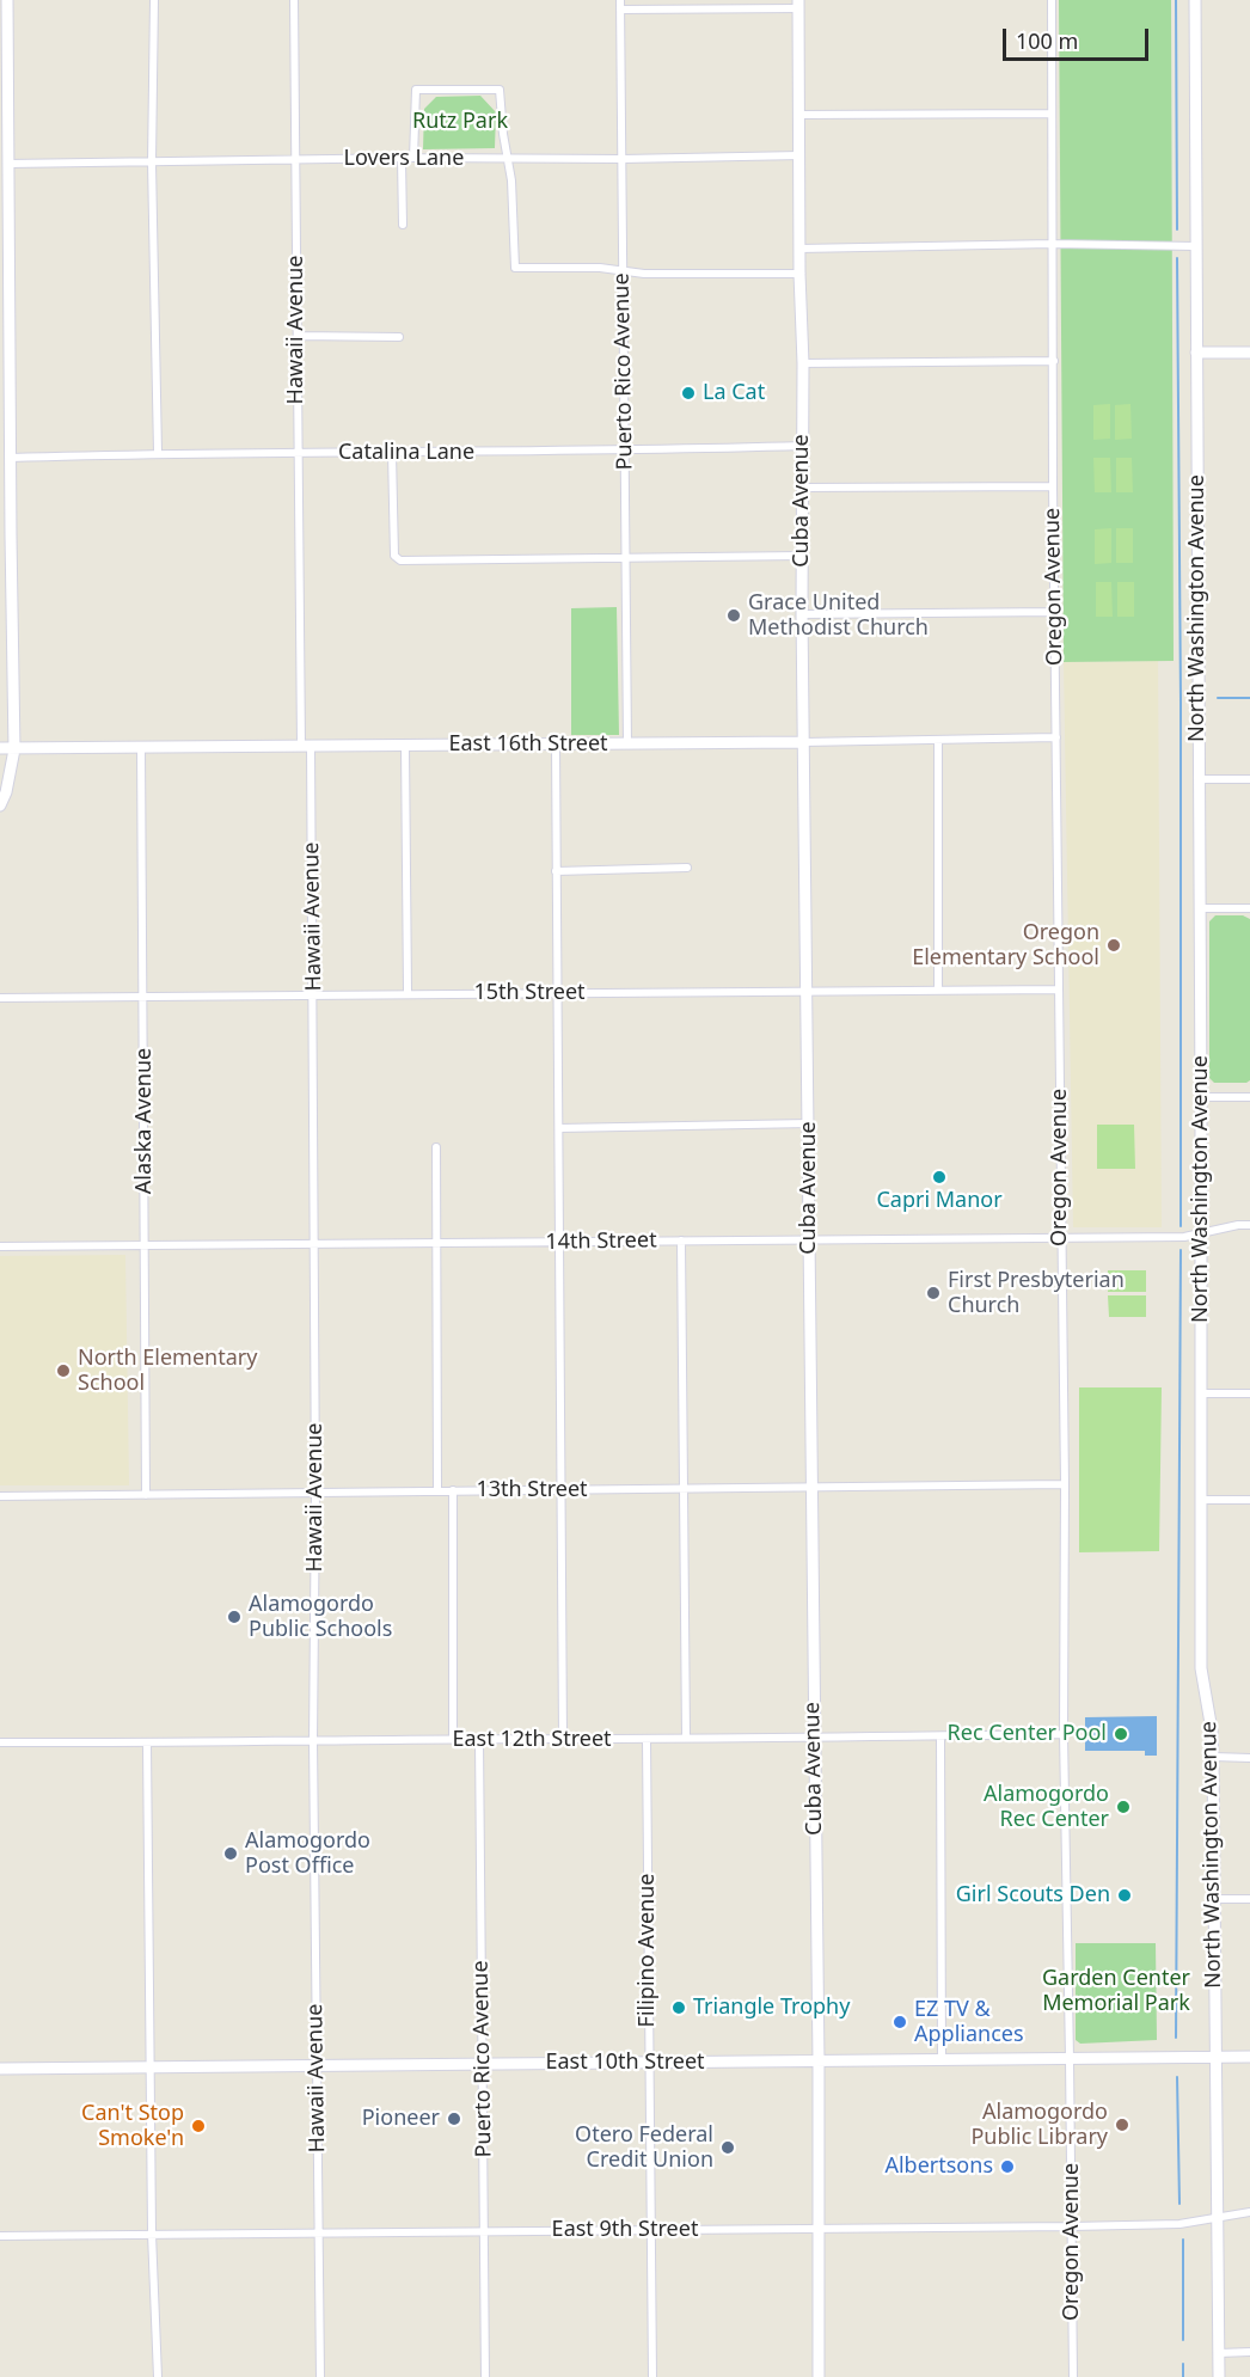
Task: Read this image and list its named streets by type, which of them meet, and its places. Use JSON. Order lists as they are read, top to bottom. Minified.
{"streets":{"main road":["Cuba Avenue","North Washington Avenue","East 16th Street","East 10th Street"],"street":["Lovers Lane","Hawaii Avenue","Puerto Rico Avenue","Catalina Lane","Oregon Avenue","15th Street","Alaska Avenue","14th Street","13th Street","East 12th Street","Filipino Avenue","East 9th Street"]},"crossings":[["Lovers Lane","Hawaii Avenue"],["Lovers Lane","Puerto Rico Avenue"],["Lovers Lane","Cuba Avenue"],["Hawaii Avenue","Catalina Lane"],["Hawaii Avenue","East 16th Street"],["Hawaii Avenue","15th Street"],["Hawaii Avenue","14th Street"],["Hawaii Avenue","13th Street"],["Hawaii Avenue","East 12th Street"],["Hawaii Avenue","East 10th Street"],["Hawaii Avenue","East 9th Street"],["Puerto Rico Avenue","Catalina Lane"],["Puerto Rico Avenue","East 16th Street"],["Puerto Rico Avenue","East 12th Street"],["Puerto Rico Avenue","East 10th Street"],["Puerto Rico Avenue","East 9th Street"],["Catalina Lane","Cuba Avenue"],["Cuba Avenue","East 16th Street"],["Cuba Avenue","15th Street"],["Cuba Avenue","14th Street"],["Cuba Avenue","13th Street"],["Cuba Avenue","East 12th Street"],["Cuba Avenue","East 10th Street"],["Cuba Avenue","East 9th Street"],["Oregon Avenue","East 16th Street"],["Oregon Avenue","15th Street"],["Oregon Avenue","14th Street"],["Oregon Avenue","13th Street"],["Oregon Avenue","East 12th Street"],["Oregon Avenue","East 10th Street"],["Oregon Avenue","East 9th Street"],["North Washington Avenue","14th Street"],["North Washington Avenue","East 10th Street"],["North Washington Avenue","East 9th Street"],["East 16th Street","Alaska Avenue"],["15th Street","Alaska Avenue"],["Alaska Avenue","14th Street"],["Alaska Avenue","13th Street"],["East 12th Street","Filipino Avenue"],["Filipino Avenue","East 10th Street"],["Filipino Avenue","East 9th Street"]],"parks":["Rutz Park","Garden Center Memorial Park"],"places":["La Cat","Grace United Methodist Church","Oregon Elementary School","Capri Manor","First Presbyterian Church","North Elementary School","Alamogordo Public Schools","Rec Center Pool","Alamogordo Rec Center","Alamogordo Post Office","Girl Scouts Den","Triangle Trophy","EZ TV & Appliances","Pioneer","Alamogordo Public Library","Can't Stop Smoke'n","Otero Federal Credit Union","Albertsons"],"scale_bar":"100 m"}
